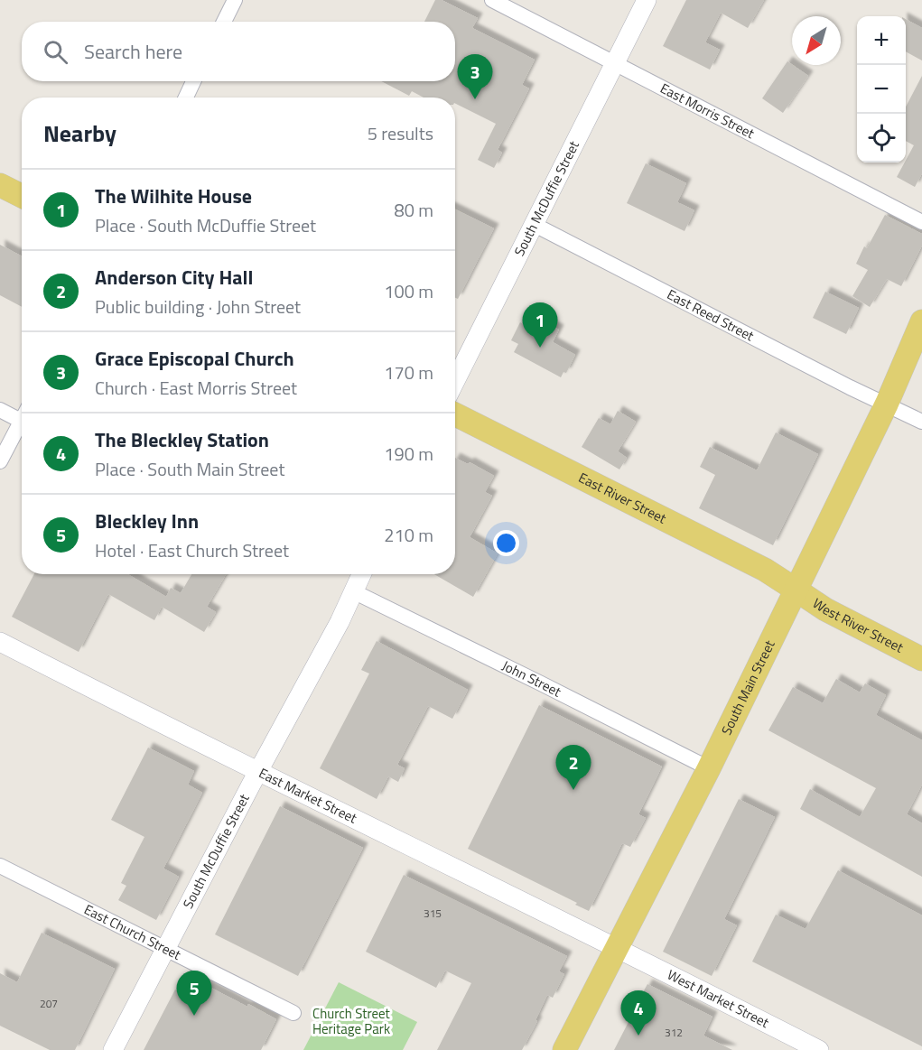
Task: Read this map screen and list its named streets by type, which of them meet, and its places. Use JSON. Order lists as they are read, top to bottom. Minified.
{"streets":{"main road":["East River Street","West River Street","South Main Street"],"street":["East Morris Street","South McDuffie Street","East Reed Street","John Street","East Market Street","East Church Street","West Market Street"]},"crossings":[["East Morris Street","South McDuffie Street"],["South McDuffie Street","East Reed Street"],["South McDuffie Street","John Street"],["South McDuffie Street","East Market Street"],["South McDuffie Street","East Church Street"],["East Reed Street","South Main Street"],["East River Street","West River Street"],["East River Street","South Main Street"],["West River Street","South Main Street"],["John Street","South Main Street"],["South Main Street","East Market Street"],["South Main Street","West Market Street"],["East Market Street","West Market Street"]],"parks":["Church Street Heritage Park"],"house_numbers":["315","207","312"],"north":"bottom left","page":{"map_buttons":["+","−"],"search":"Search here","pins":["3","1","2","5","4"],"heading":["Nearby","5 results"],"list":[{"mark":"1","name":"The Wilhite House","note":"Place · South McDuffie Street","value":"80 m"},{"mark":"2","name":"Anderson City Hall","note":"Public building · John Street","value":"100 m"},{"mark":"3","name":"Grace Episcopal Church","note":"Church · East Morris Street","value":"170 m"},{"mark":"4","name":"The Bleckley Station","note":"Place · South Main Street","value":"190 m"},{"mark":"5","name":"Bleckley Inn","note":"Hotel · East Church Street","value":"210 m"}]}}
